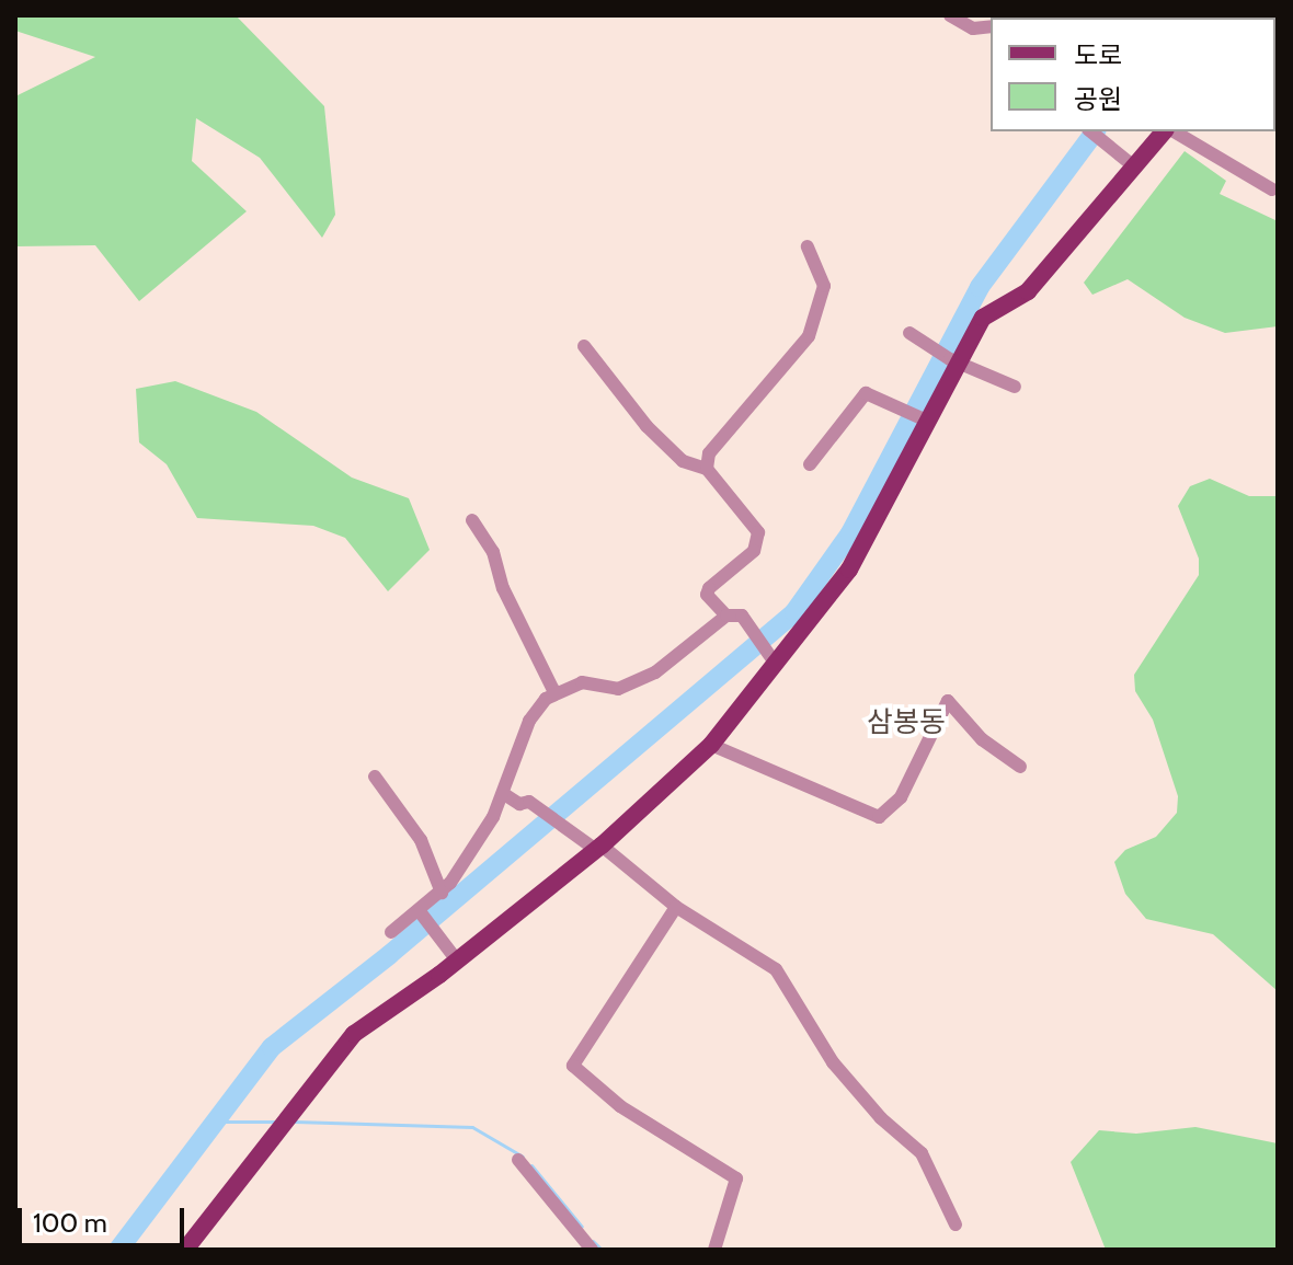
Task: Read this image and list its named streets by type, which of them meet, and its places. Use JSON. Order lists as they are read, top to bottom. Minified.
{"districts":["삼봉동"],"legend":["도로","공원"],"scale_bar":"100 m"}
